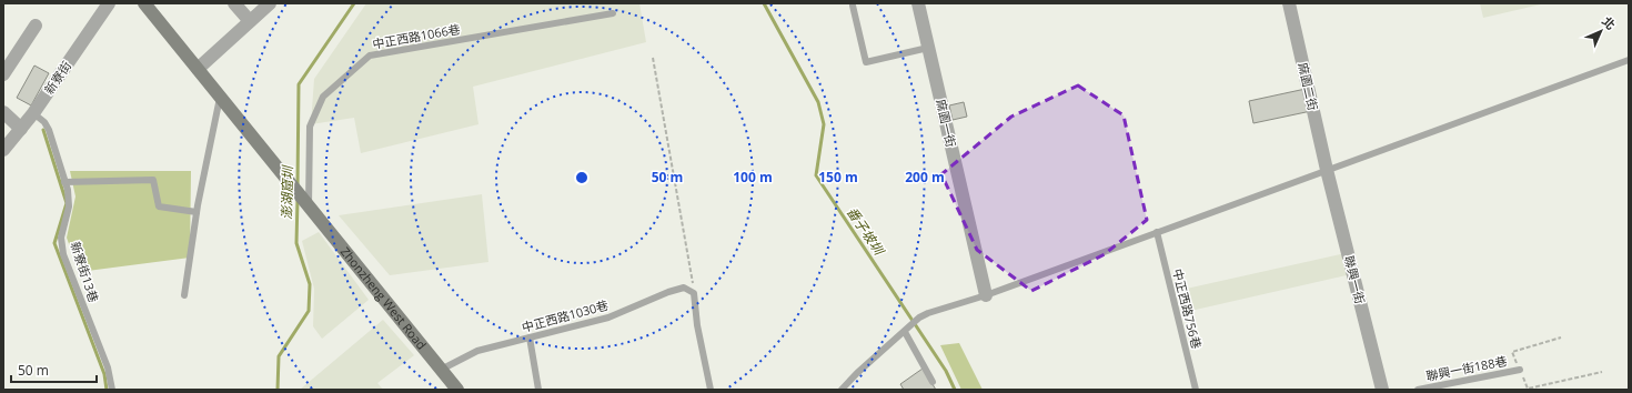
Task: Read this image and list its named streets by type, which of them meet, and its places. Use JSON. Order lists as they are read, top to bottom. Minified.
{"streets":{"main road":["Zhonzheng West Road"],"street":["新寮街","麻園二街","麻園一街","聯興一街"],"lane":["中正西路1066巷","新寮街13巷","中正西路756巷","中正西路1030巷","聯興一街188巷"]},"crossings":[["中正西路1066巷","Zhonzheng West Road"],["新寮街","新寮街13巷"],["麻園二街","聯興一街"],["Zhonzheng West Road","中正西路1030巷"]],"water":["澎湖窟圳","番子坡圳"],"scale_bar":"50 m","north":"top right","rings":["50 m","100 m","150 m","200 m"]}
